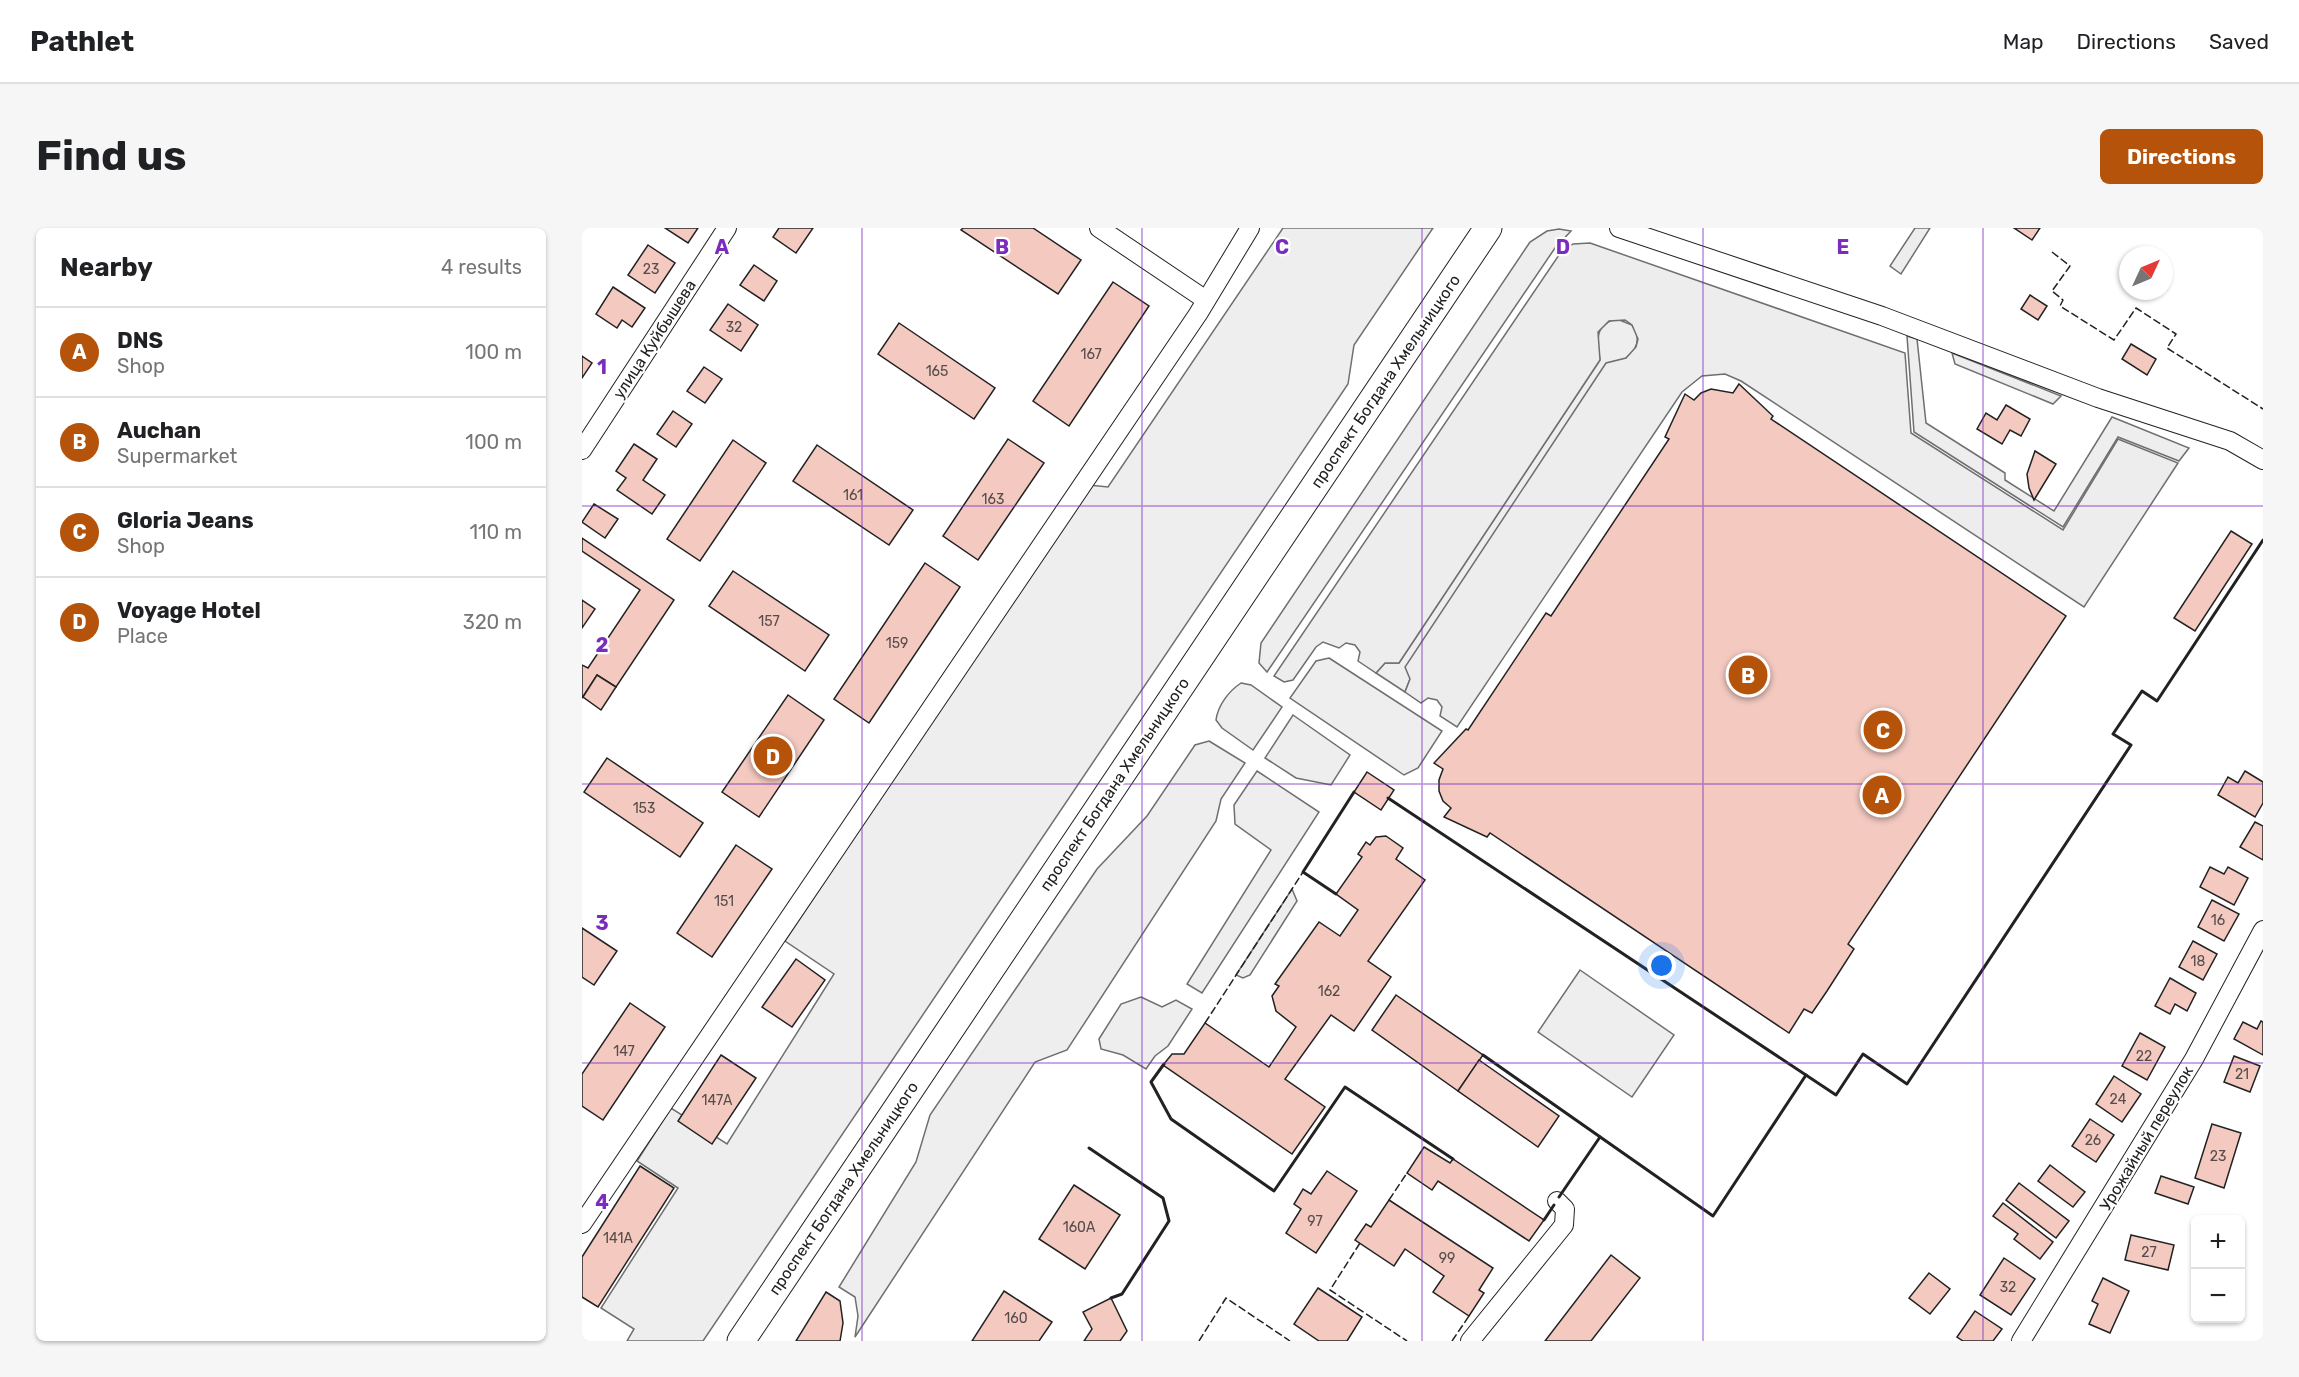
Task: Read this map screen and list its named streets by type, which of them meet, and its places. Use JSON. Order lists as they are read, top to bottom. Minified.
{"streets":{"main road":["проспект Богдана Хмельницкого"],"street":["улица Куйбышева","Урожайный переулок"]},"house_numbers":["23","32","167","165","161","163","157","159","153","151","16","18","162","147","22","21","24","147А","26","23","97","160А","141А","27","99","32","160"],"north":"top right","page":{"header":"Pathlet","nav":["Map","Directions","Saved"],"buttons":"Directions","title":"Find us","heading":["Nearby","4 results"],"list":[{"mark":"A","name":"DNS","note":"Shop","value":"100 m"},{"mark":"B","name":"Auchan","note":"Supermarket","value":"100 m"},{"mark":"C","name":"Gloria Jeans","note":"Shop","value":"110 m"},{"mark":"D","name":"Voyage Hotel","note":"Place","value":"320 m"}],"pins":["B","C","D","A"],"map_buttons":["+","−"]},"grid":{"columns":["A","B","C","D","E"],"rows":["1","2","3","4"]}}
